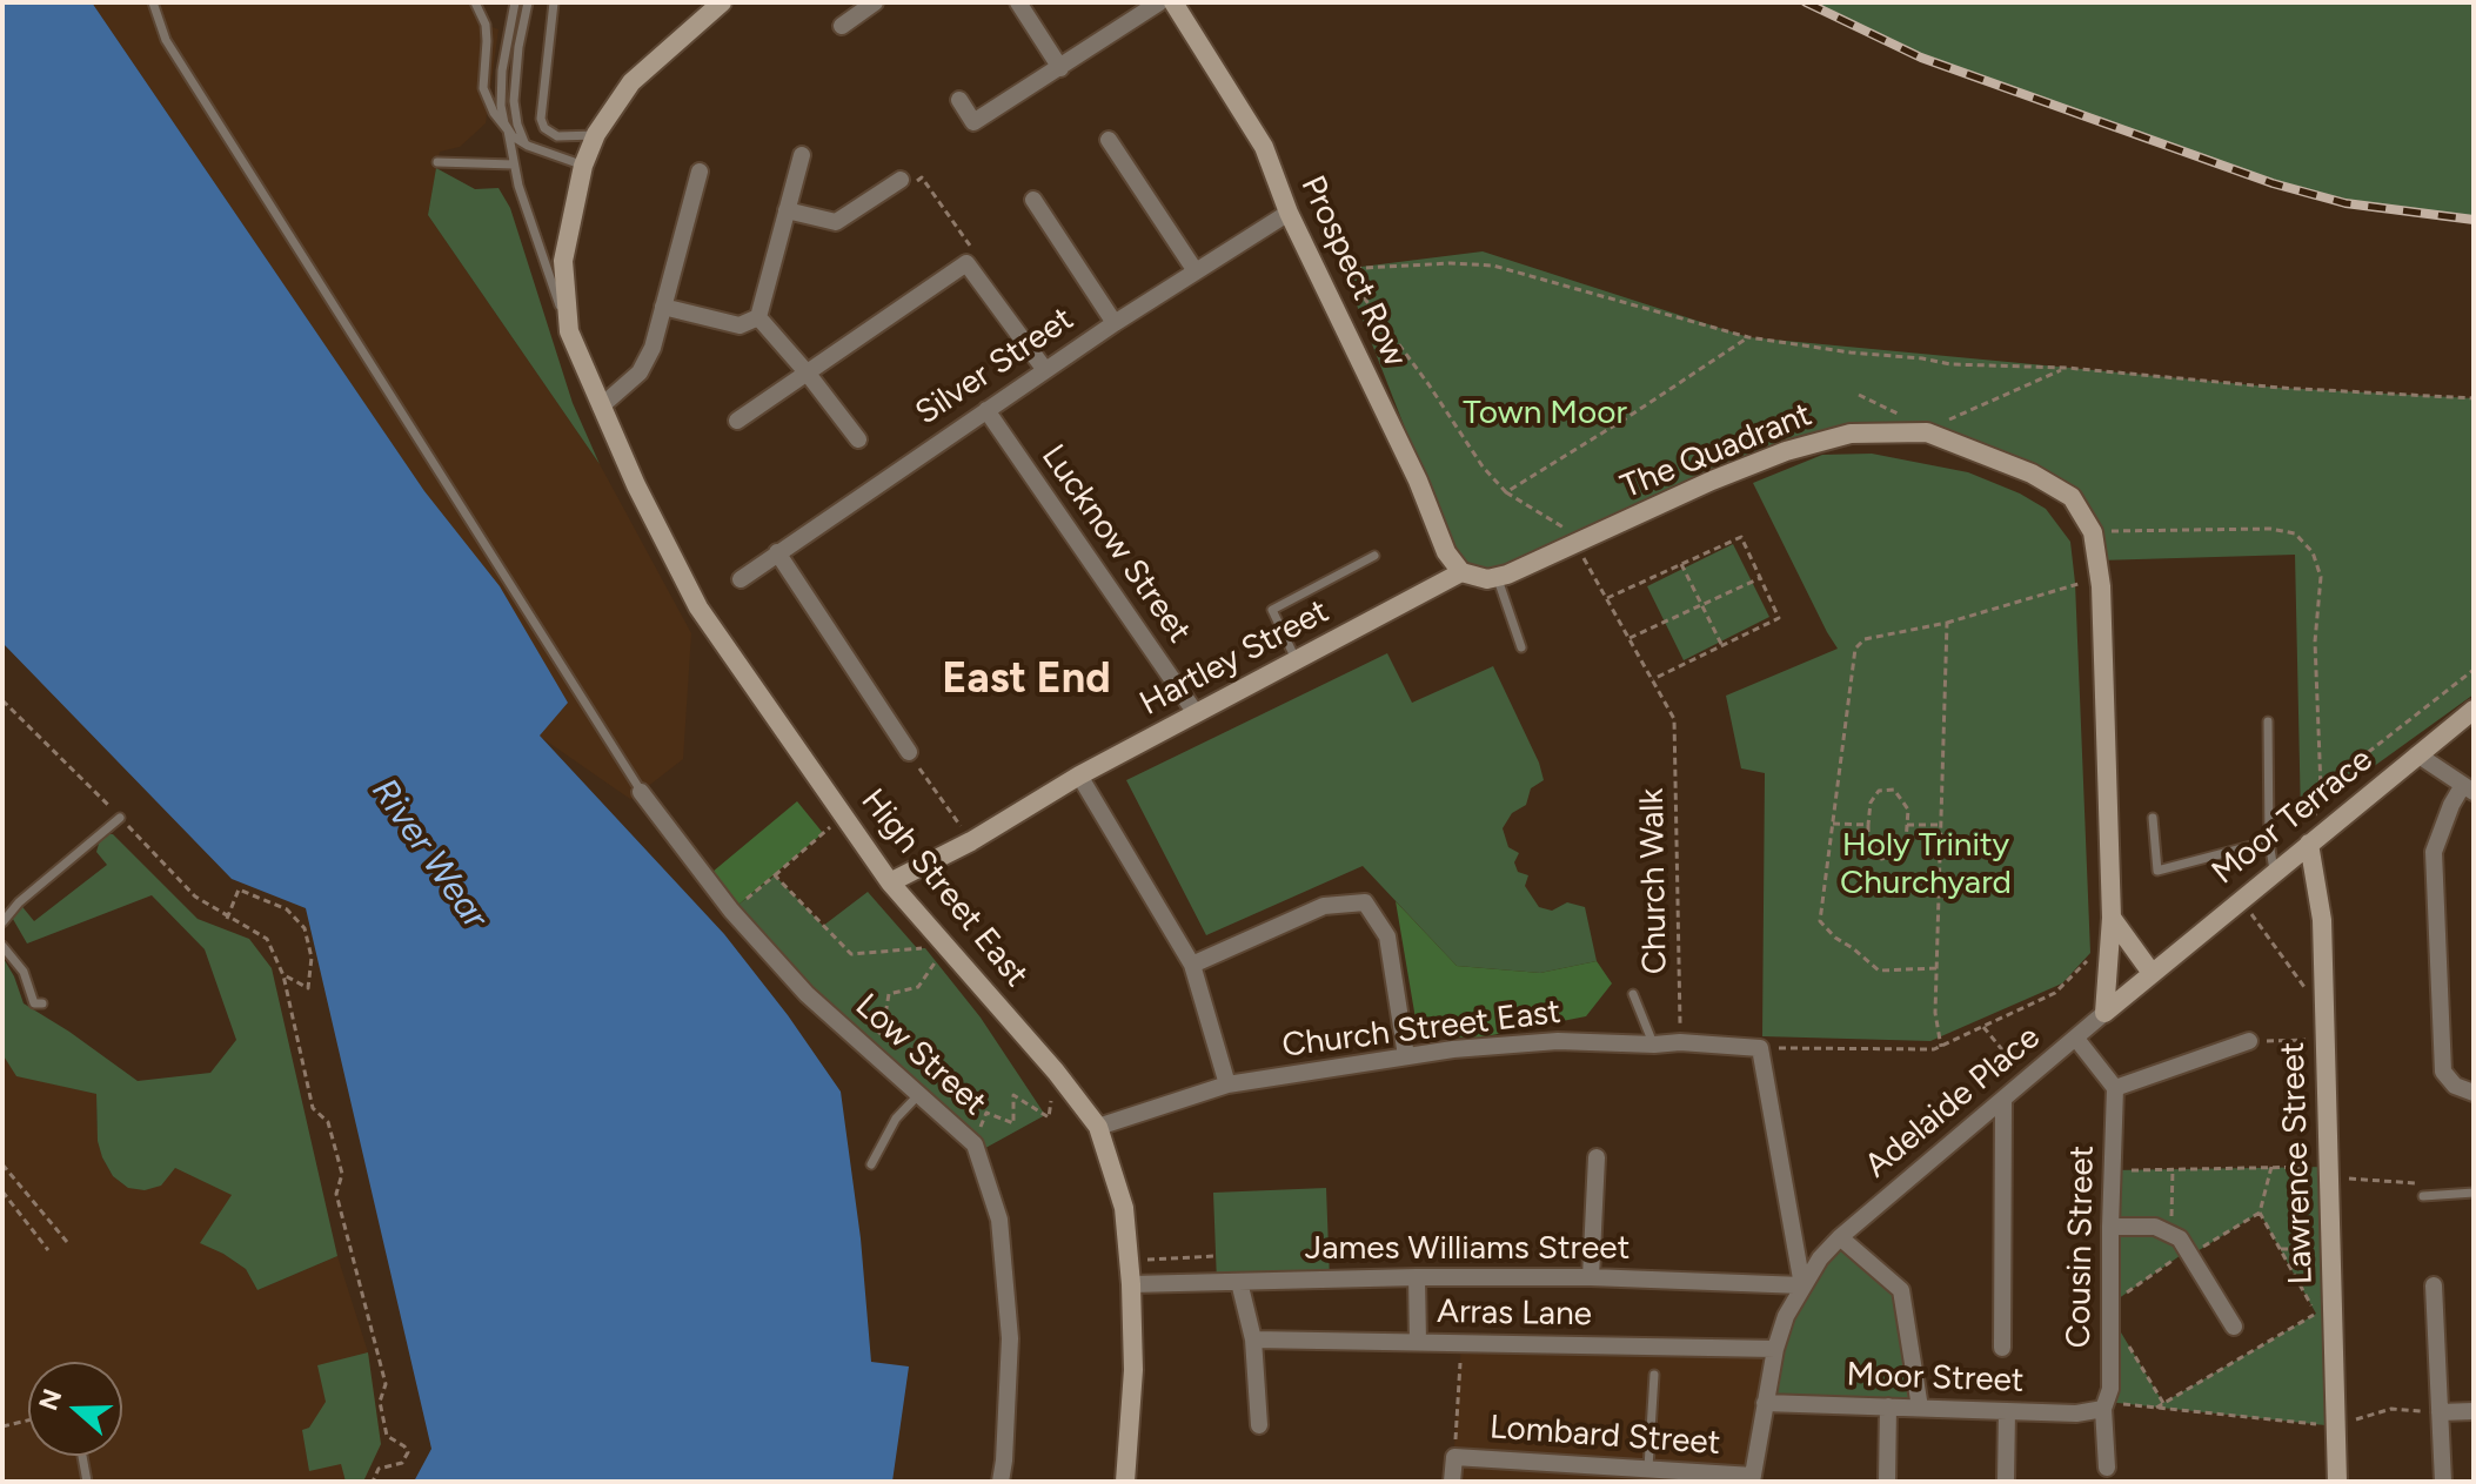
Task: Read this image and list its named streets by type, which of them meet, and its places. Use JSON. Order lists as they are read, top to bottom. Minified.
{"streets":{"street":["Prospect Row","Silver Street","The Quadrant","Lucknow Street","Hartley Street","Moor Terrace","High Street East","Church Street East","Low Street","Adelaide Place","Lawrence Street","Cousin Street","James Williams Street","Arras Lane","Moor Street","Lombard Street"],"path":["Church Walk"]},"crossings":[["Prospect Row","Silver Street"],["Prospect Row","Hartley Street"],["Silver Street","Lucknow Street"],["The Quadrant","Adelaide Place"],["Lucknow Street","Hartley Street"],["Hartley Street","High Street East"],["Moor Terrace","Adelaide Place"],["Moor Terrace","Lawrence Street"],["Church Walk","Church Street East"],["High Street East","Church Street East"],["High Street East","James Williams Street"],["Adelaide Place","James Williams Street"],["Adelaide Place","Arras Lane"],["Adelaide Place","Moor Street"],["Adelaide Place","Lombard Street"],["Cousin Street","Moor Street"]],"districts":["East End"],"water":["River Wear"],"parks":["Town Moor","Holy Trinity Churchyard"],"north":"left"}
